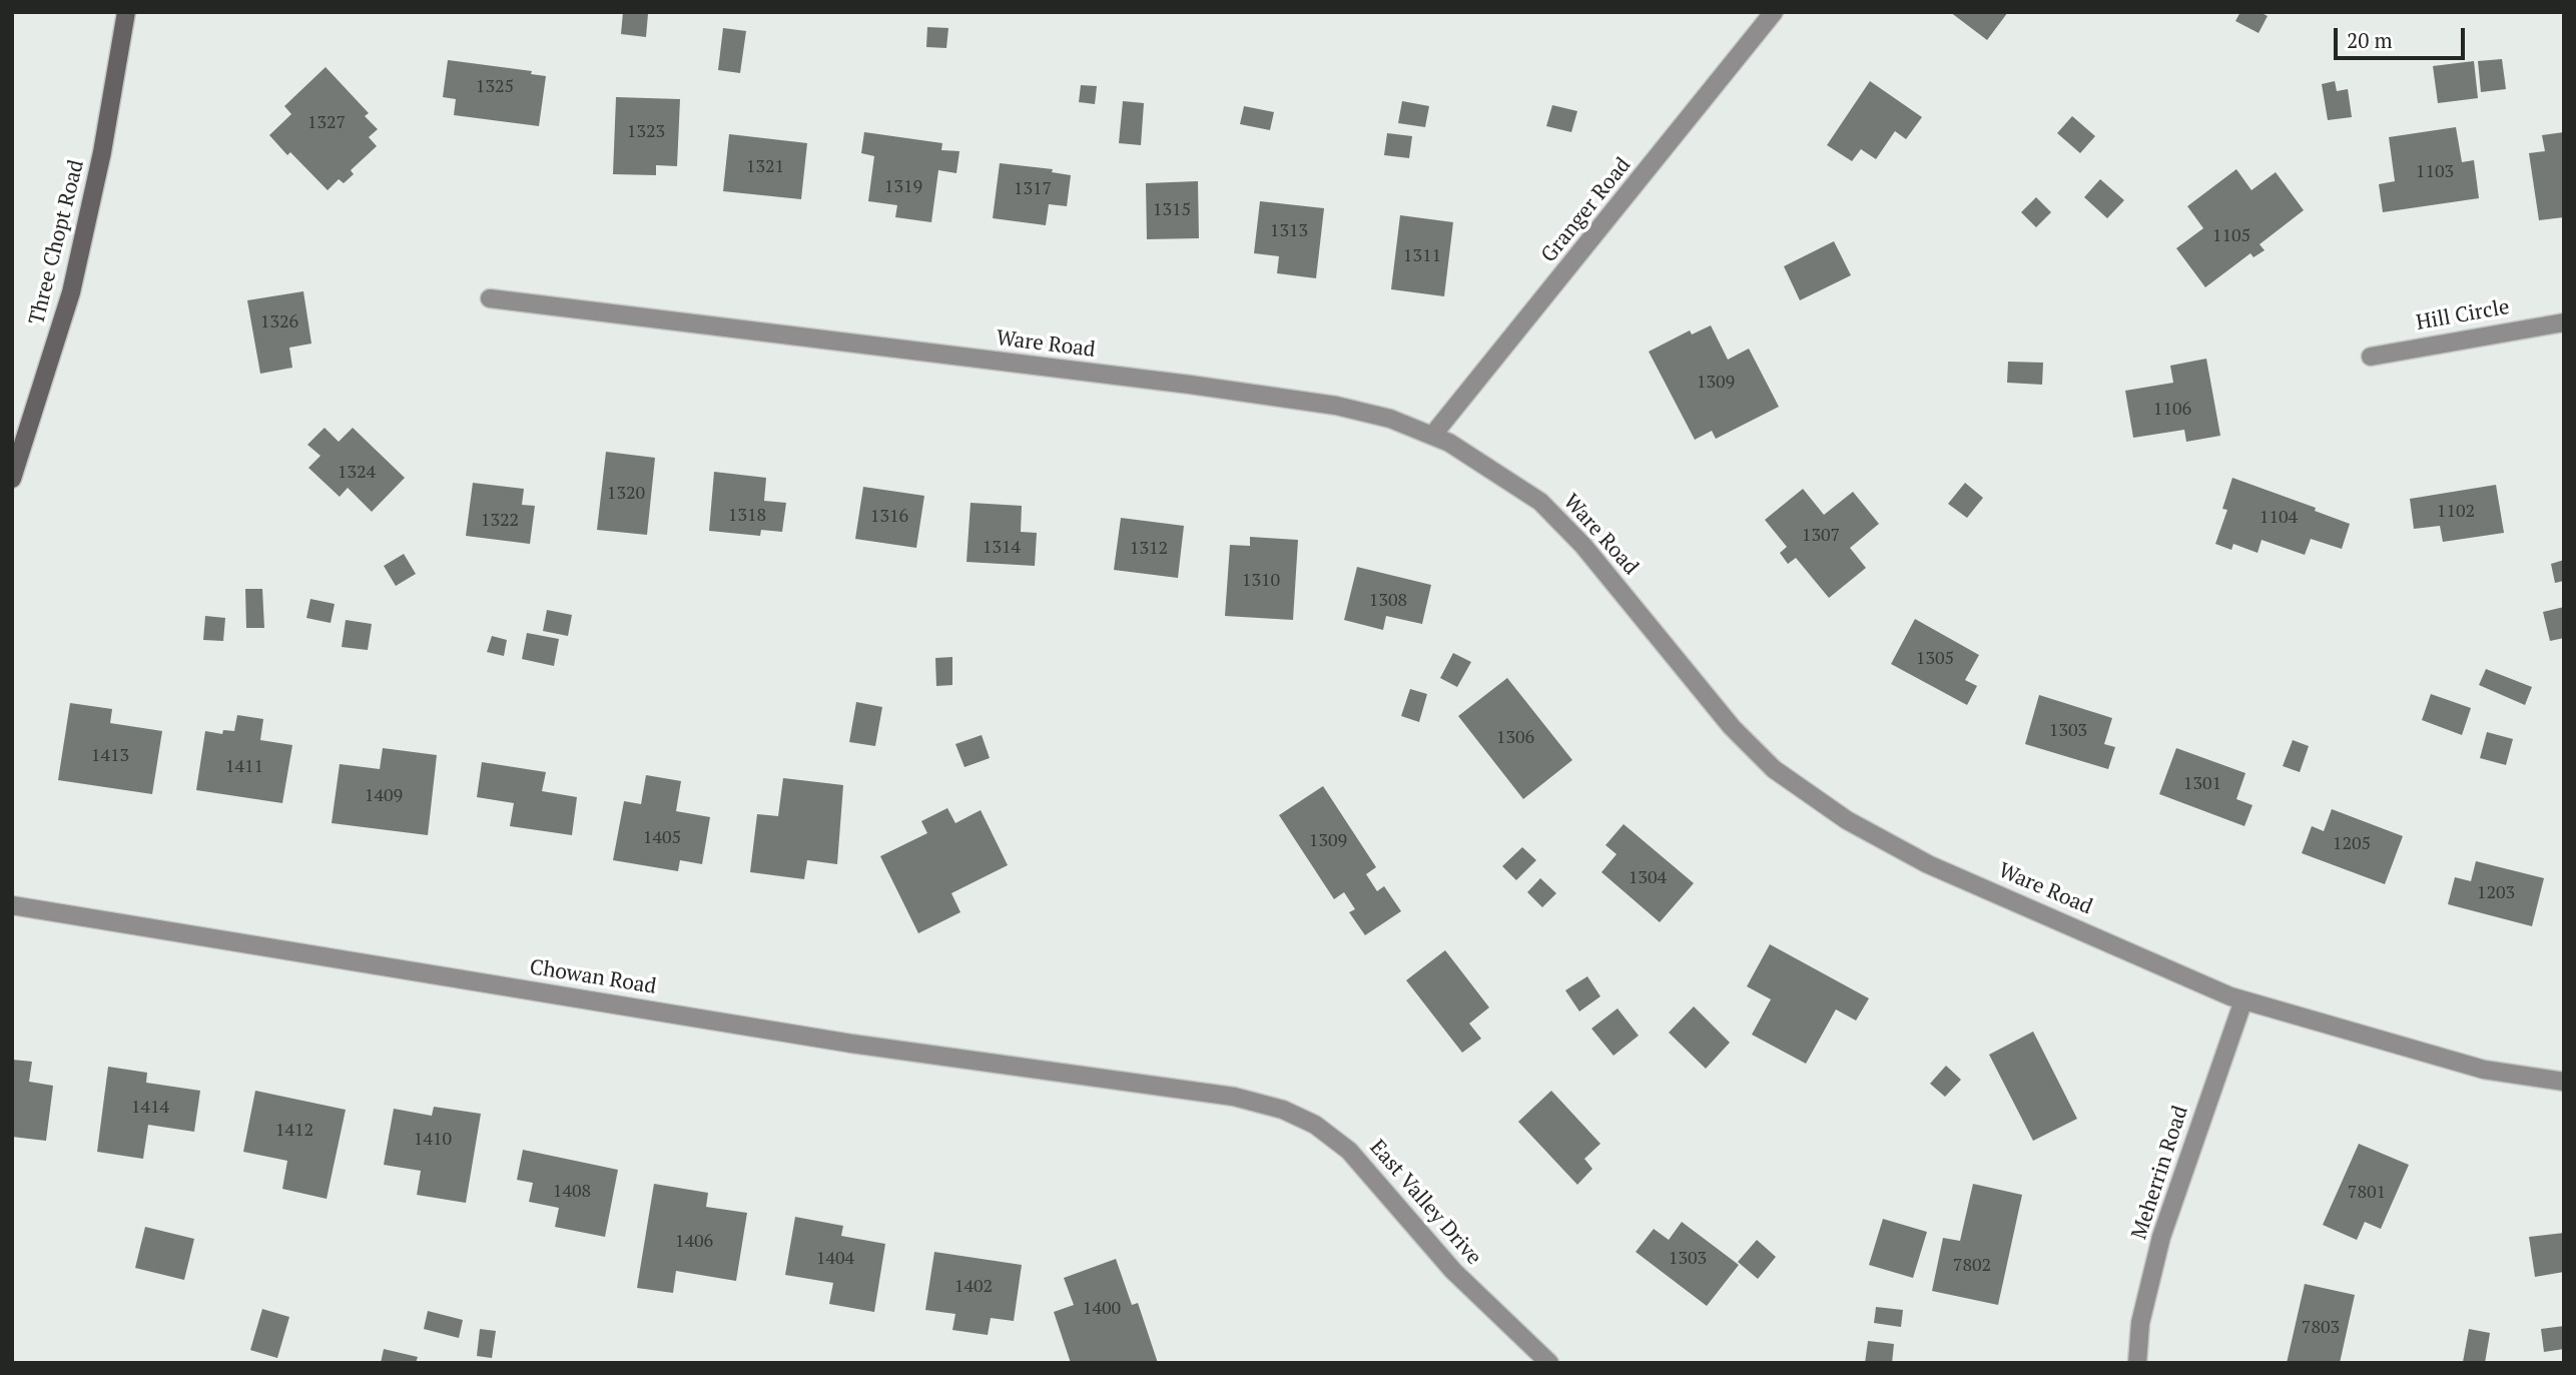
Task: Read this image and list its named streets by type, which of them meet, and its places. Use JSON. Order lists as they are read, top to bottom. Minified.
{"streets":{"main road":["Three Chopt Road"],"street":["Granger Road","Hill Circle","Ware Road","Chowan Road","Meherrin Road","East Valley Drive"]},"crossings":[["Granger Road","Ware Road"],["Ware Road","Meherrin Road"],["Chowan Road","East Valley Drive"]],"house_numbers":["1325","1327","1323","1321","1103","1319","1317","1315","1313","1105","1311","1326","1309","1106","1324","1320","1102","1318","1316","1104","1322","1307","1314","1312","1310","1308","1305","1303","1306","1413","1411","1301","1409","1405","1309","1205","1304","1203","1414","1412","1410","1408","7801","1406","1404","1303","7802","1402","1400","7803"],"scale_bar":"20 m"}
